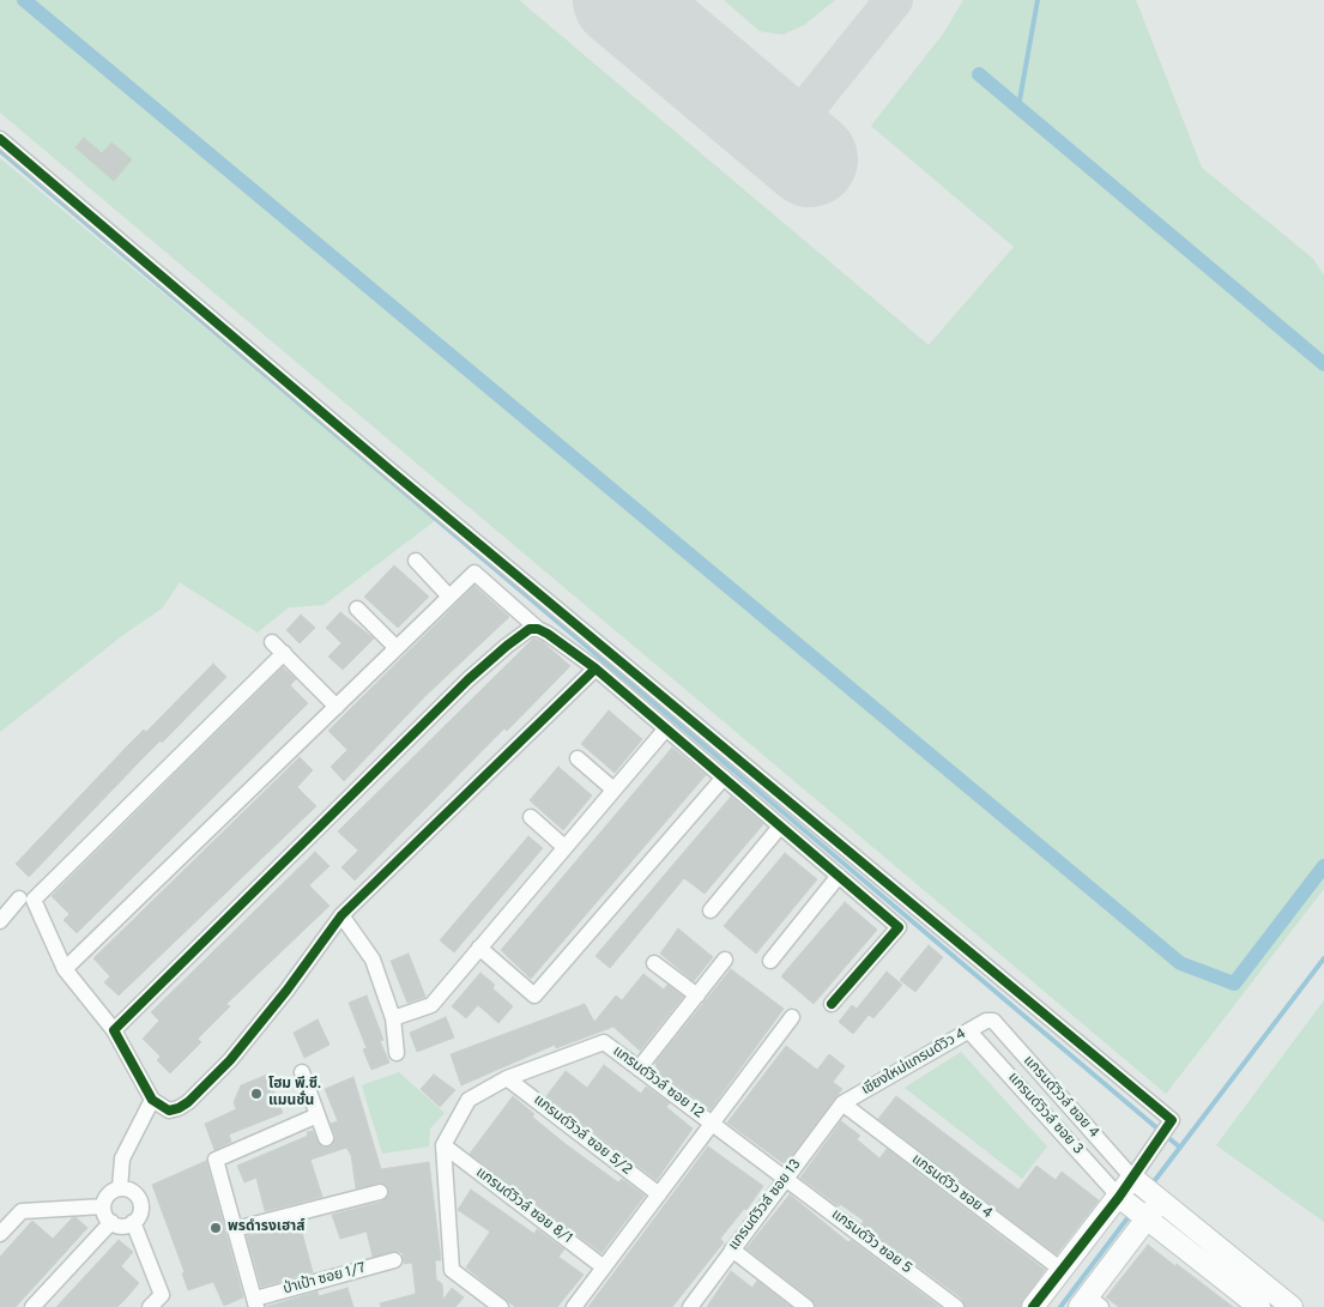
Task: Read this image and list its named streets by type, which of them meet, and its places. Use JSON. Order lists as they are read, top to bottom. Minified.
{"streets":{"street":["เชียงใหม่แกรนด์วิว 4","แกรนด์วิวล์ ซอย 12","แกรนด์วิวล์ ซอย 4","แกรนด์วิวล์ ซอย 3","แกรนด์วิวล์ ซอย 5/2","แกรนด์วิว ซอย 4","แกรนด์วิวล์ ซอย 13","แกรนด์วิวล์ ซอย 8/1","แกรนด์วิว ซอย 5","ป่าเป้า ซอย 1/7"]},"crossings":[["เชียงใหม่แกรนด์วิว 4","แกรนด์วิวล์ ซอย 4"],["เชียงใหม่แกรนด์วิว 4","แกรนด์วิวล์ ซอย 3"],["เชียงใหม่แกรนด์วิว 4","แกรนด์วิว ซอย 4"],["เชียงใหม่แกรนด์วิว 4","แกรนด์วิวล์ ซอย 13"],["แกรนด์วิวล์ ซอย 12","แกรนด์วิวล์ ซอย 5/2"],["แกรนด์วิวล์ ซอย 12","แกรนด์วิวล์ ซอย 13"],["แกรนด์วิวล์ ซอย 12","แกรนด์วิว ซอย 5"],["แกรนด์วิว ซอย 4","แกรนด์วิวล์ ซอย 13"],["แกรนด์วิวล์ ซอย 13","แกรนด์วิว ซอย 5"]],"places":["โฮม พี.ซี. แมนชั่น","พรดำรงเฮาส์"]}
